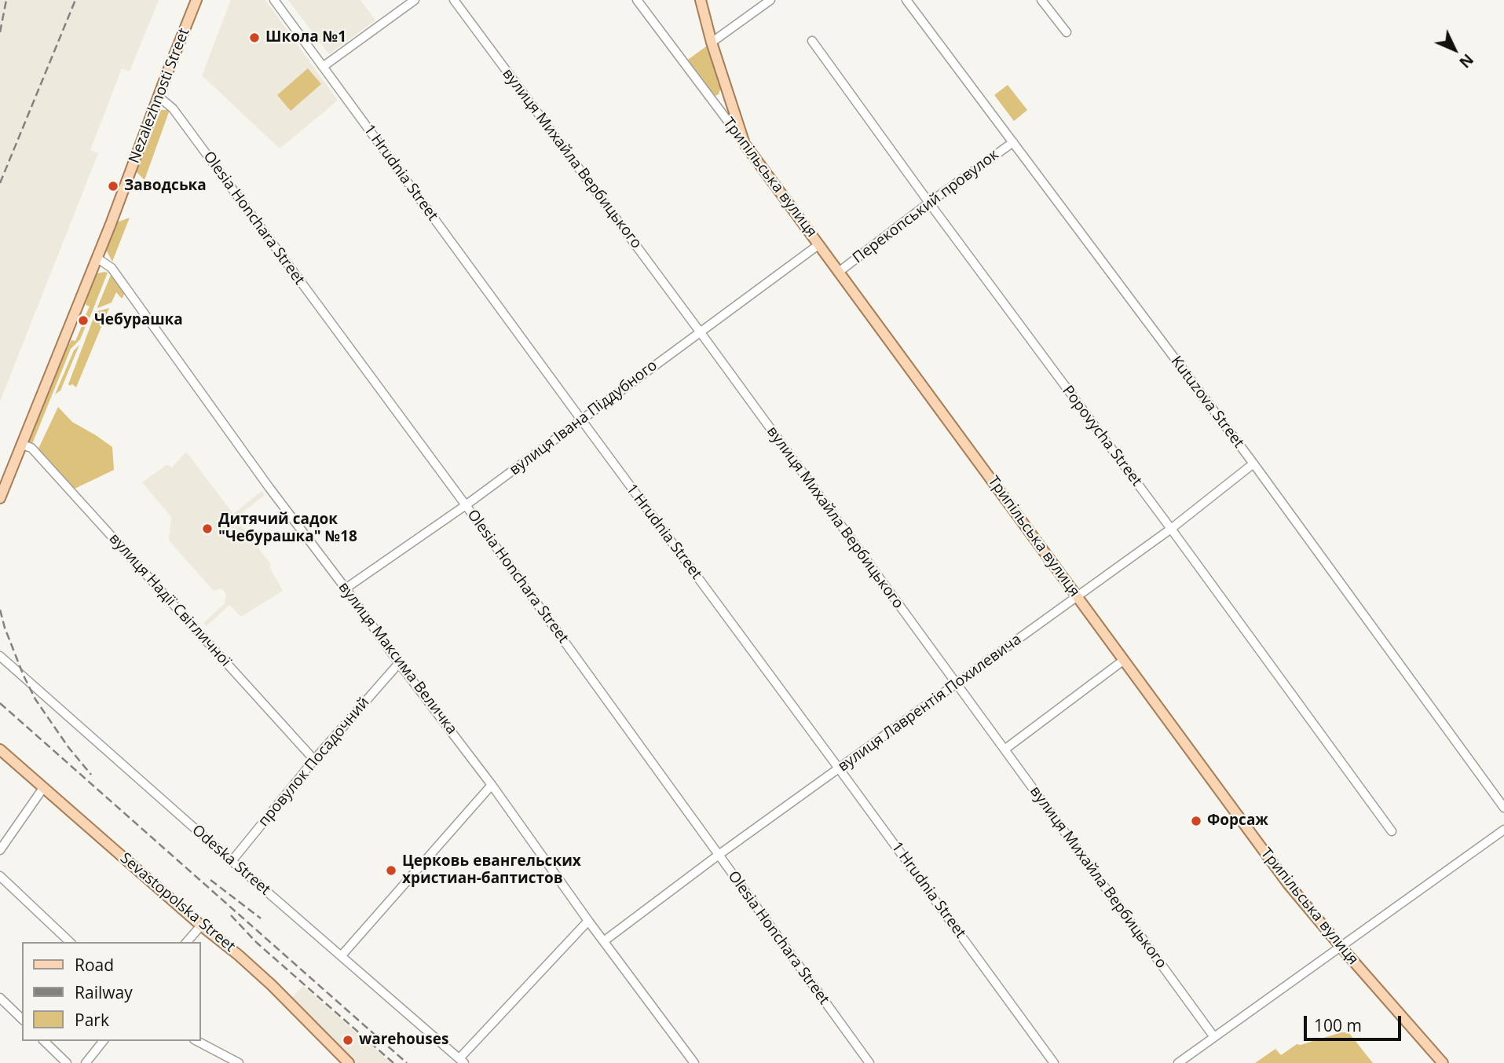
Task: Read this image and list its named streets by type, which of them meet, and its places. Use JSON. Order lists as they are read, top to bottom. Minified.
{"streets":{"main road":["Nezalezhnosti Street","Трипільська вулиця","Sevastopolska Street"],"street":["вулиця Михайла Вербицького","1 Hrudnia Street","Перекопський провулок","Olesia Honchara Street","Kutuzova Street","вулиця Івана Піддубного","Popovycha Street","вулиця Надії Світличної","вулиця Максима Величка","вулиця Лаврентія Похилевича","провулок Посадочний","Odeska Street"]},"crossings":[["Nezalezhnosti Street","Olesia Honchara Street"],["Nezalezhnosti Street","вулиця Надії Світличної"],["Nezalezhnosti Street","вулиця Максима Величка"],["вулиця Михайла Вербицького","вулиця Івана Піддубного"],["вулиця Михайла Вербицького","вулиця Лаврентія Похилевича"],["1 Hrudnia Street","вулиця Івана Піддубного"],["1 Hrudnia Street","вулиця Лаврентія Похилевича"],["Трипільська вулиця","Перекопський провулок"],["Трипільська вулиця","вулиця Івана Піддубного"],["Трипільська вулиця","вулиця Лаврентія Похилевича"],["Перекопський провулок","Kutuzova Street"],["Перекопський провулок","Popovycha Street"],["Olesia Honchara Street","вулиця Івана Піддубного"],["Olesia Honchara Street","вулиця Лаврентія Похилевича"],["Kutuzova Street","вулиця Лаврентія Похилевича"],["вулиця Івана Піддубного","вулиця Максима Величка"],["Popovycha Street","вулиця Лаврентія Похилевича"],["вулиця Надії Світличної","провулок Посадочний"],["вулиця Максима Величка","вулиця Лаврентія Похилевича"],["вулиця Максима Величка","провулок Посадочний"],["провулок Посадочний","Odeska Street"]],"places":["Школа №1","Заводська","Чебурашка","Дитячий садок \"Чебурашка\" №18","Форсаж","Церковь евангельских христиан-баптистов","warehouses"],"legend":["Road","Railway","Park"],"scale_bar":"100 m","north":"bottom right"}
